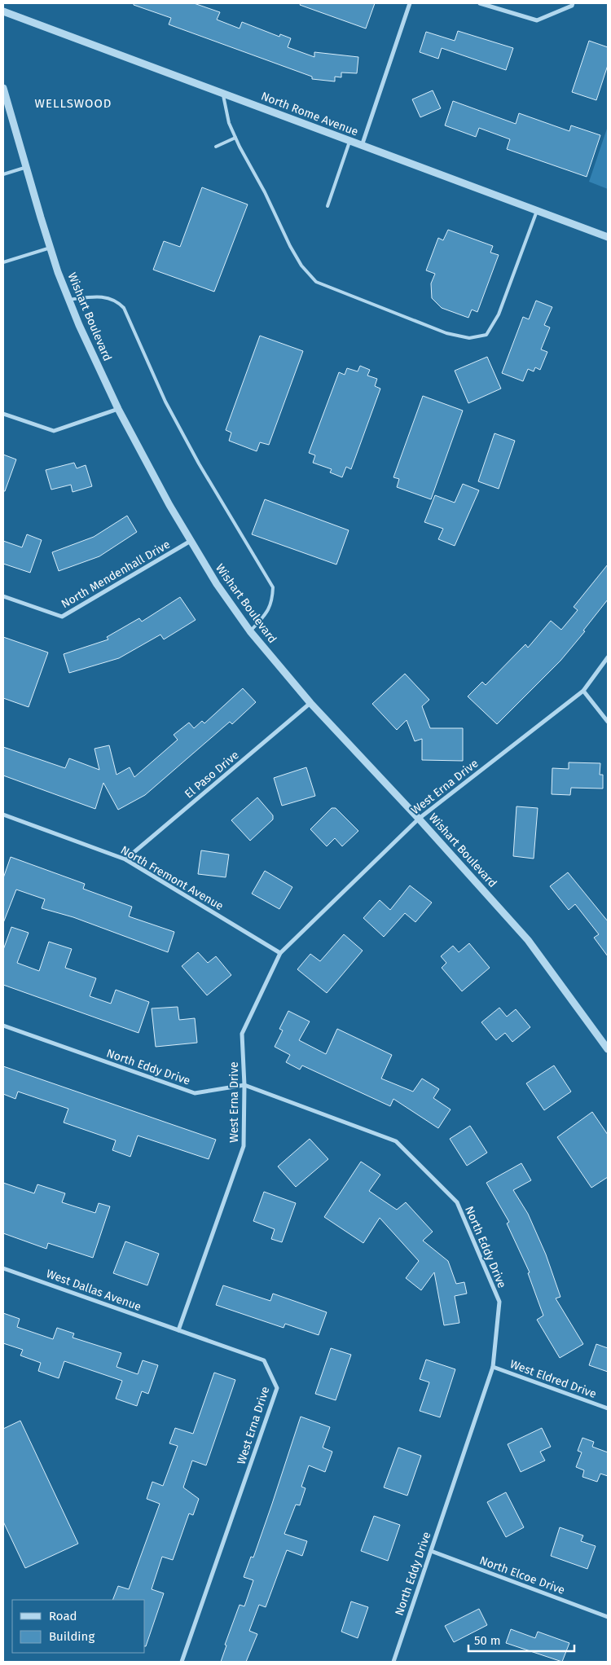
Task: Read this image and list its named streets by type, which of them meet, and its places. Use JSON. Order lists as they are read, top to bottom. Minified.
{"streets":{"street":["North Rome Avenue","Wishart Boulevard","North Mendenhall Drive","El Paso Drive","West Erna Drive","North Fremont Avenue","North Eddy Drive","West Dallas Avenue","West Eldred Drive","North Elcoe Drive"]},"crossings":[["Wishart Boulevard","North Mendenhall Drive"],["Wishart Boulevard","El Paso Drive"],["Wishart Boulevard","West Erna Drive"],["El Paso Drive","North Fremont Avenue"],["West Erna Drive","North Fremont Avenue"],["West Erna Drive","North Eddy Drive"],["West Erna Drive","West Dallas Avenue"],["North Eddy Drive","West Eldred Drive"],["North Eddy Drive","North Elcoe Drive"]],"districts":["WELLSWOOD"],"legend":["Road","Building"],"scale_bar":"50 m"}
